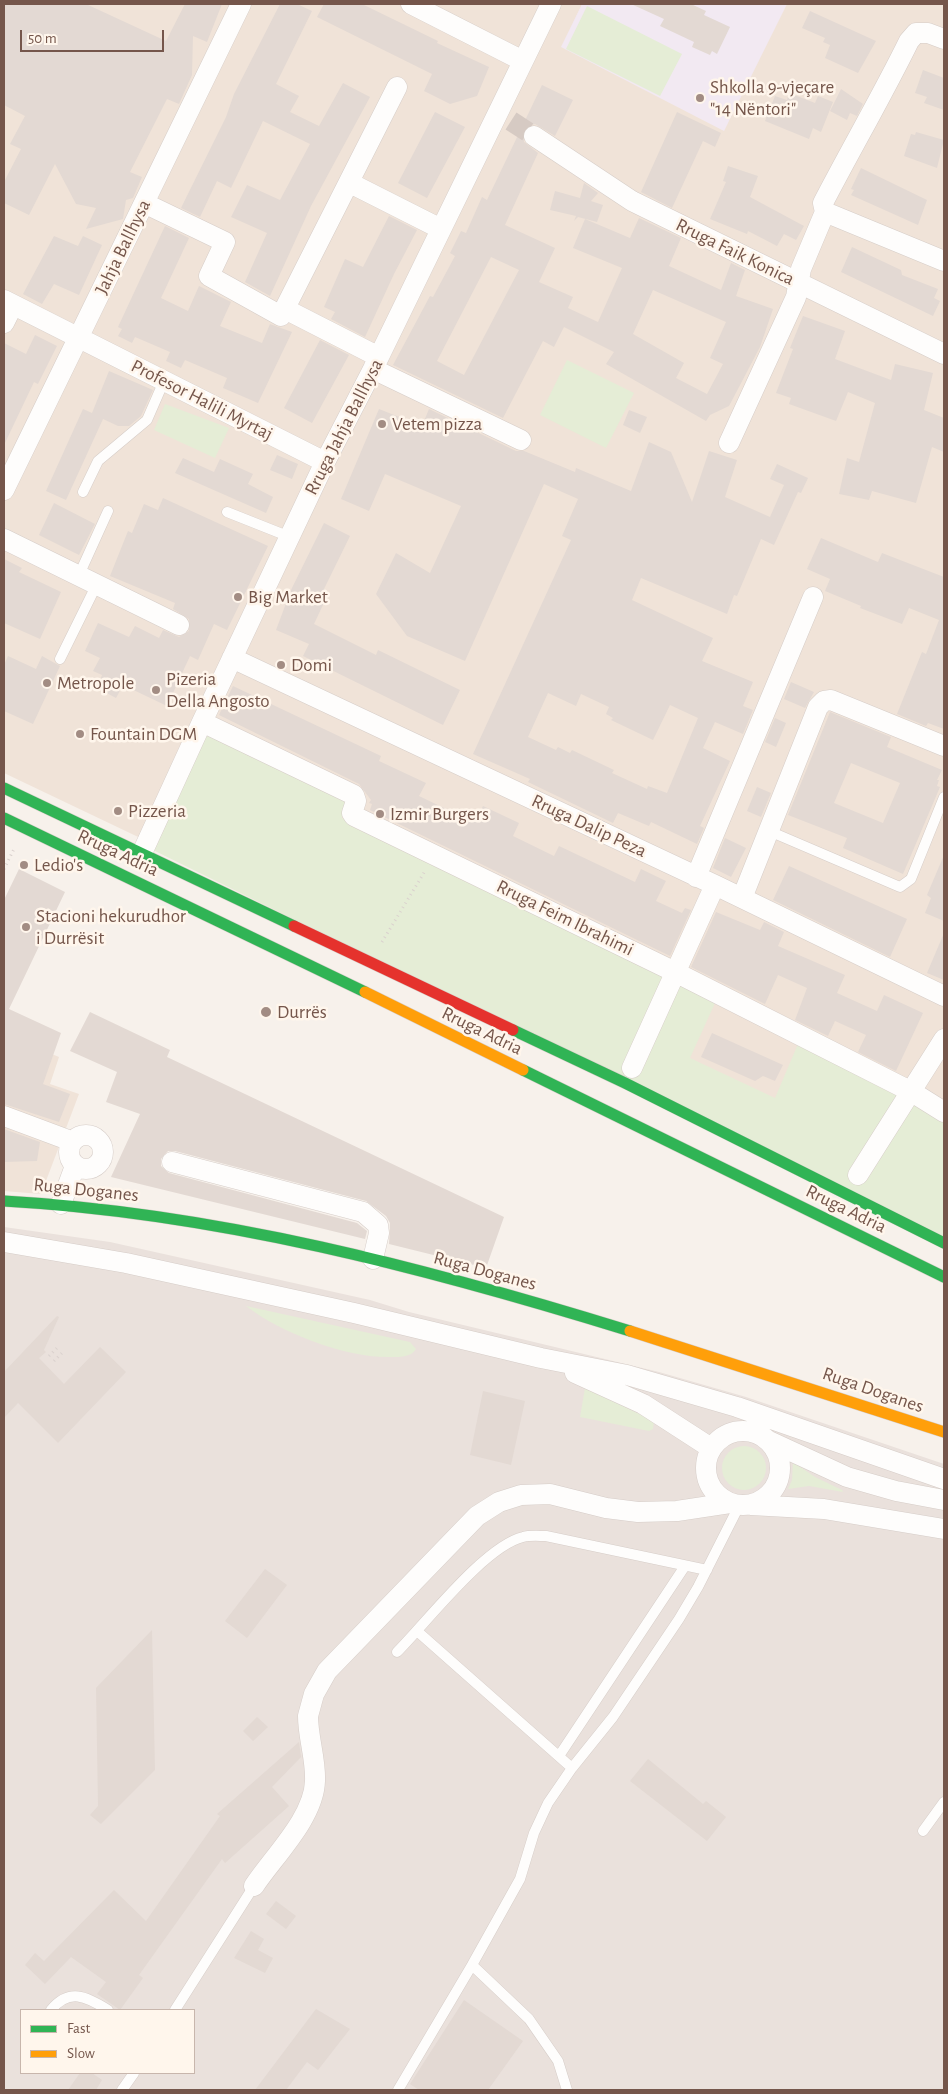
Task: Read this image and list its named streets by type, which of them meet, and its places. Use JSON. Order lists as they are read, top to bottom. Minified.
{"streets":{"main road":["Rruga Adria","Ruga Doganes"],"street":["Jahja Ballhysa","Rruga Faik Konica","Profesor Halili Myrtaj","Rruga Jahja Ballhysa","Rruga Dalip Peza","Rruga Feim Ibrahimi"]},"crossings":[["Jahja Ballhysa","Profesor Halili Myrtaj"],["Profesor Halili Myrtaj","Rruga Jahja Ballhysa"],["Rruga Jahja Ballhysa","Rruga Dalip Peza"],["Rruga Jahja Ballhysa","Rruga Adria"],["Rruga Jahja Ballhysa","Rruga Feim Ibrahimi"]],"places":["Shkolla 9-vjeçare \"14 Nëntori\"","Vetem pizza","Big Market","Domi","Metropole","Pizeria Della Angosto","Fountain DGM","Pizzeria","Izmir Burgers","Ledio's","Stacioni hekurudhor i Durrësit","Durrës"],"legend":["Fast","Slow"],"scale_bar":"50 m"}
